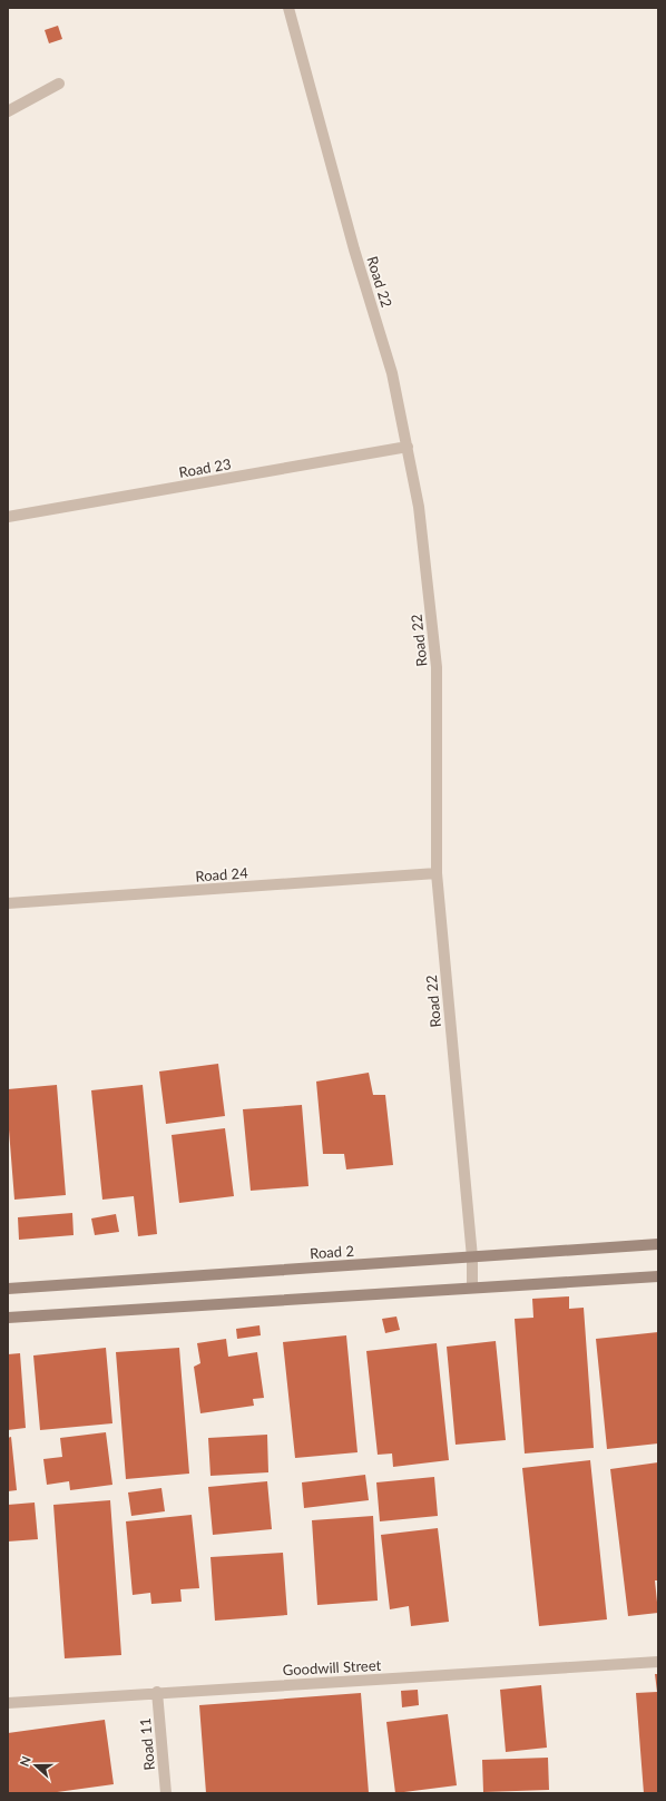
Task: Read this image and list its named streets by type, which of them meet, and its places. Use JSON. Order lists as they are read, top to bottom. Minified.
{"streets":{"street":["Road 22","Road 23","Road 24","Road 2","Goodwill Street","Road 11"]},"crossings":[["Road 22","Road 23"],["Road 22","Road 24"],["Road 22","Road 2"],["Goodwill Street","Road 11"]],"north":"left"}
